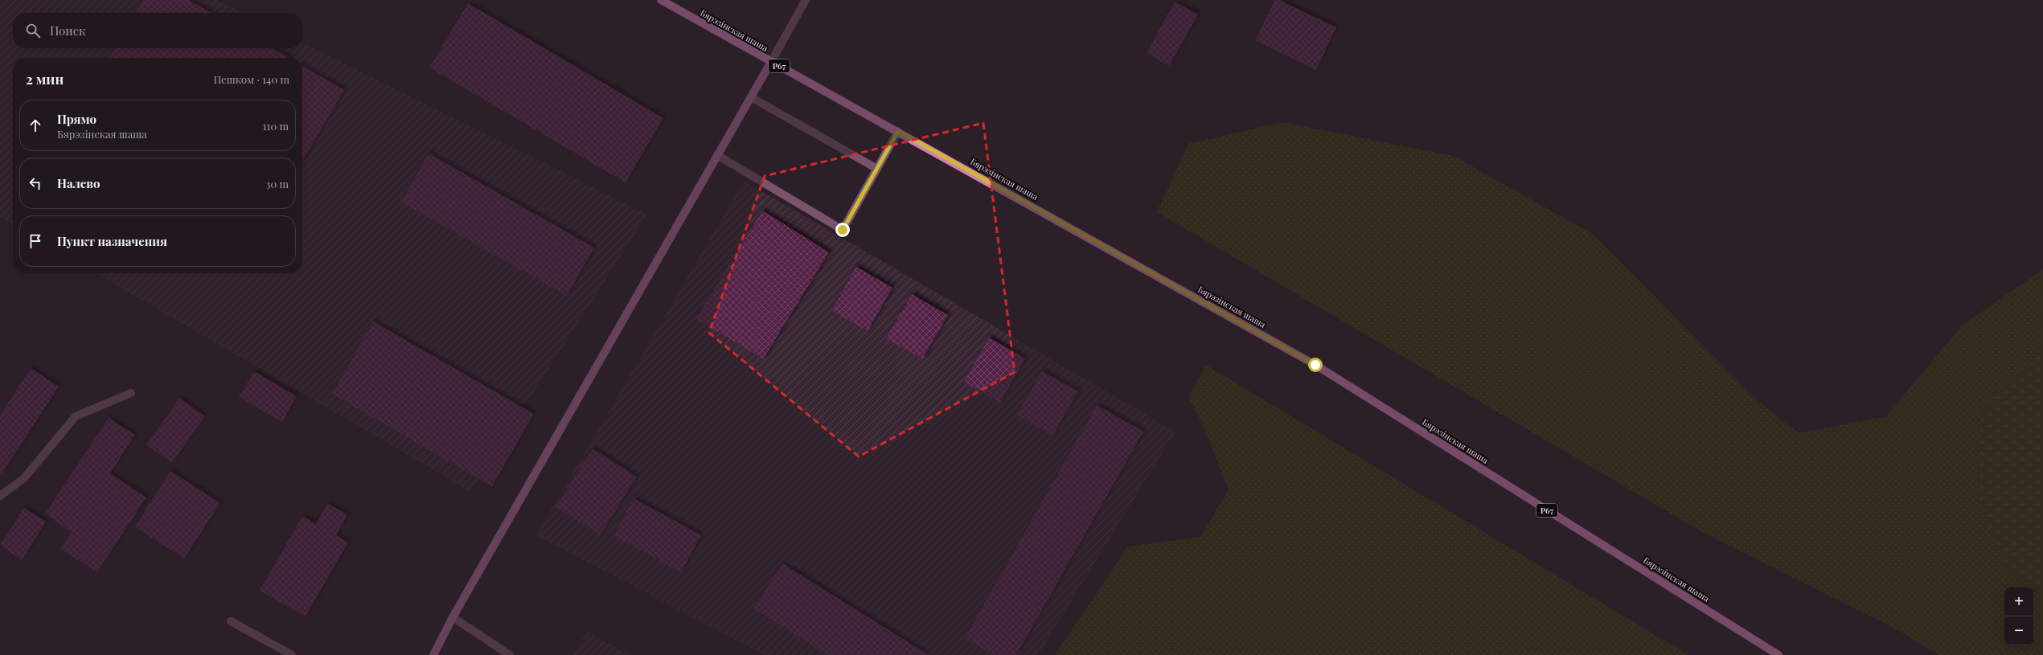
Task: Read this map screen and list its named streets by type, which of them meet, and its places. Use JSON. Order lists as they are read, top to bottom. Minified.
{"streets":{"main road":["Бярэзінская шаша","Р67"]},"page":{"search":"Поиск","heading":["2 мин","Пешком · 140 m"],"list":[["Прямо","Бярэзінская шаша","110 m"],["Налево","30 m"],"Пункт назначения"],"map_buttons":["+","−"]}}
